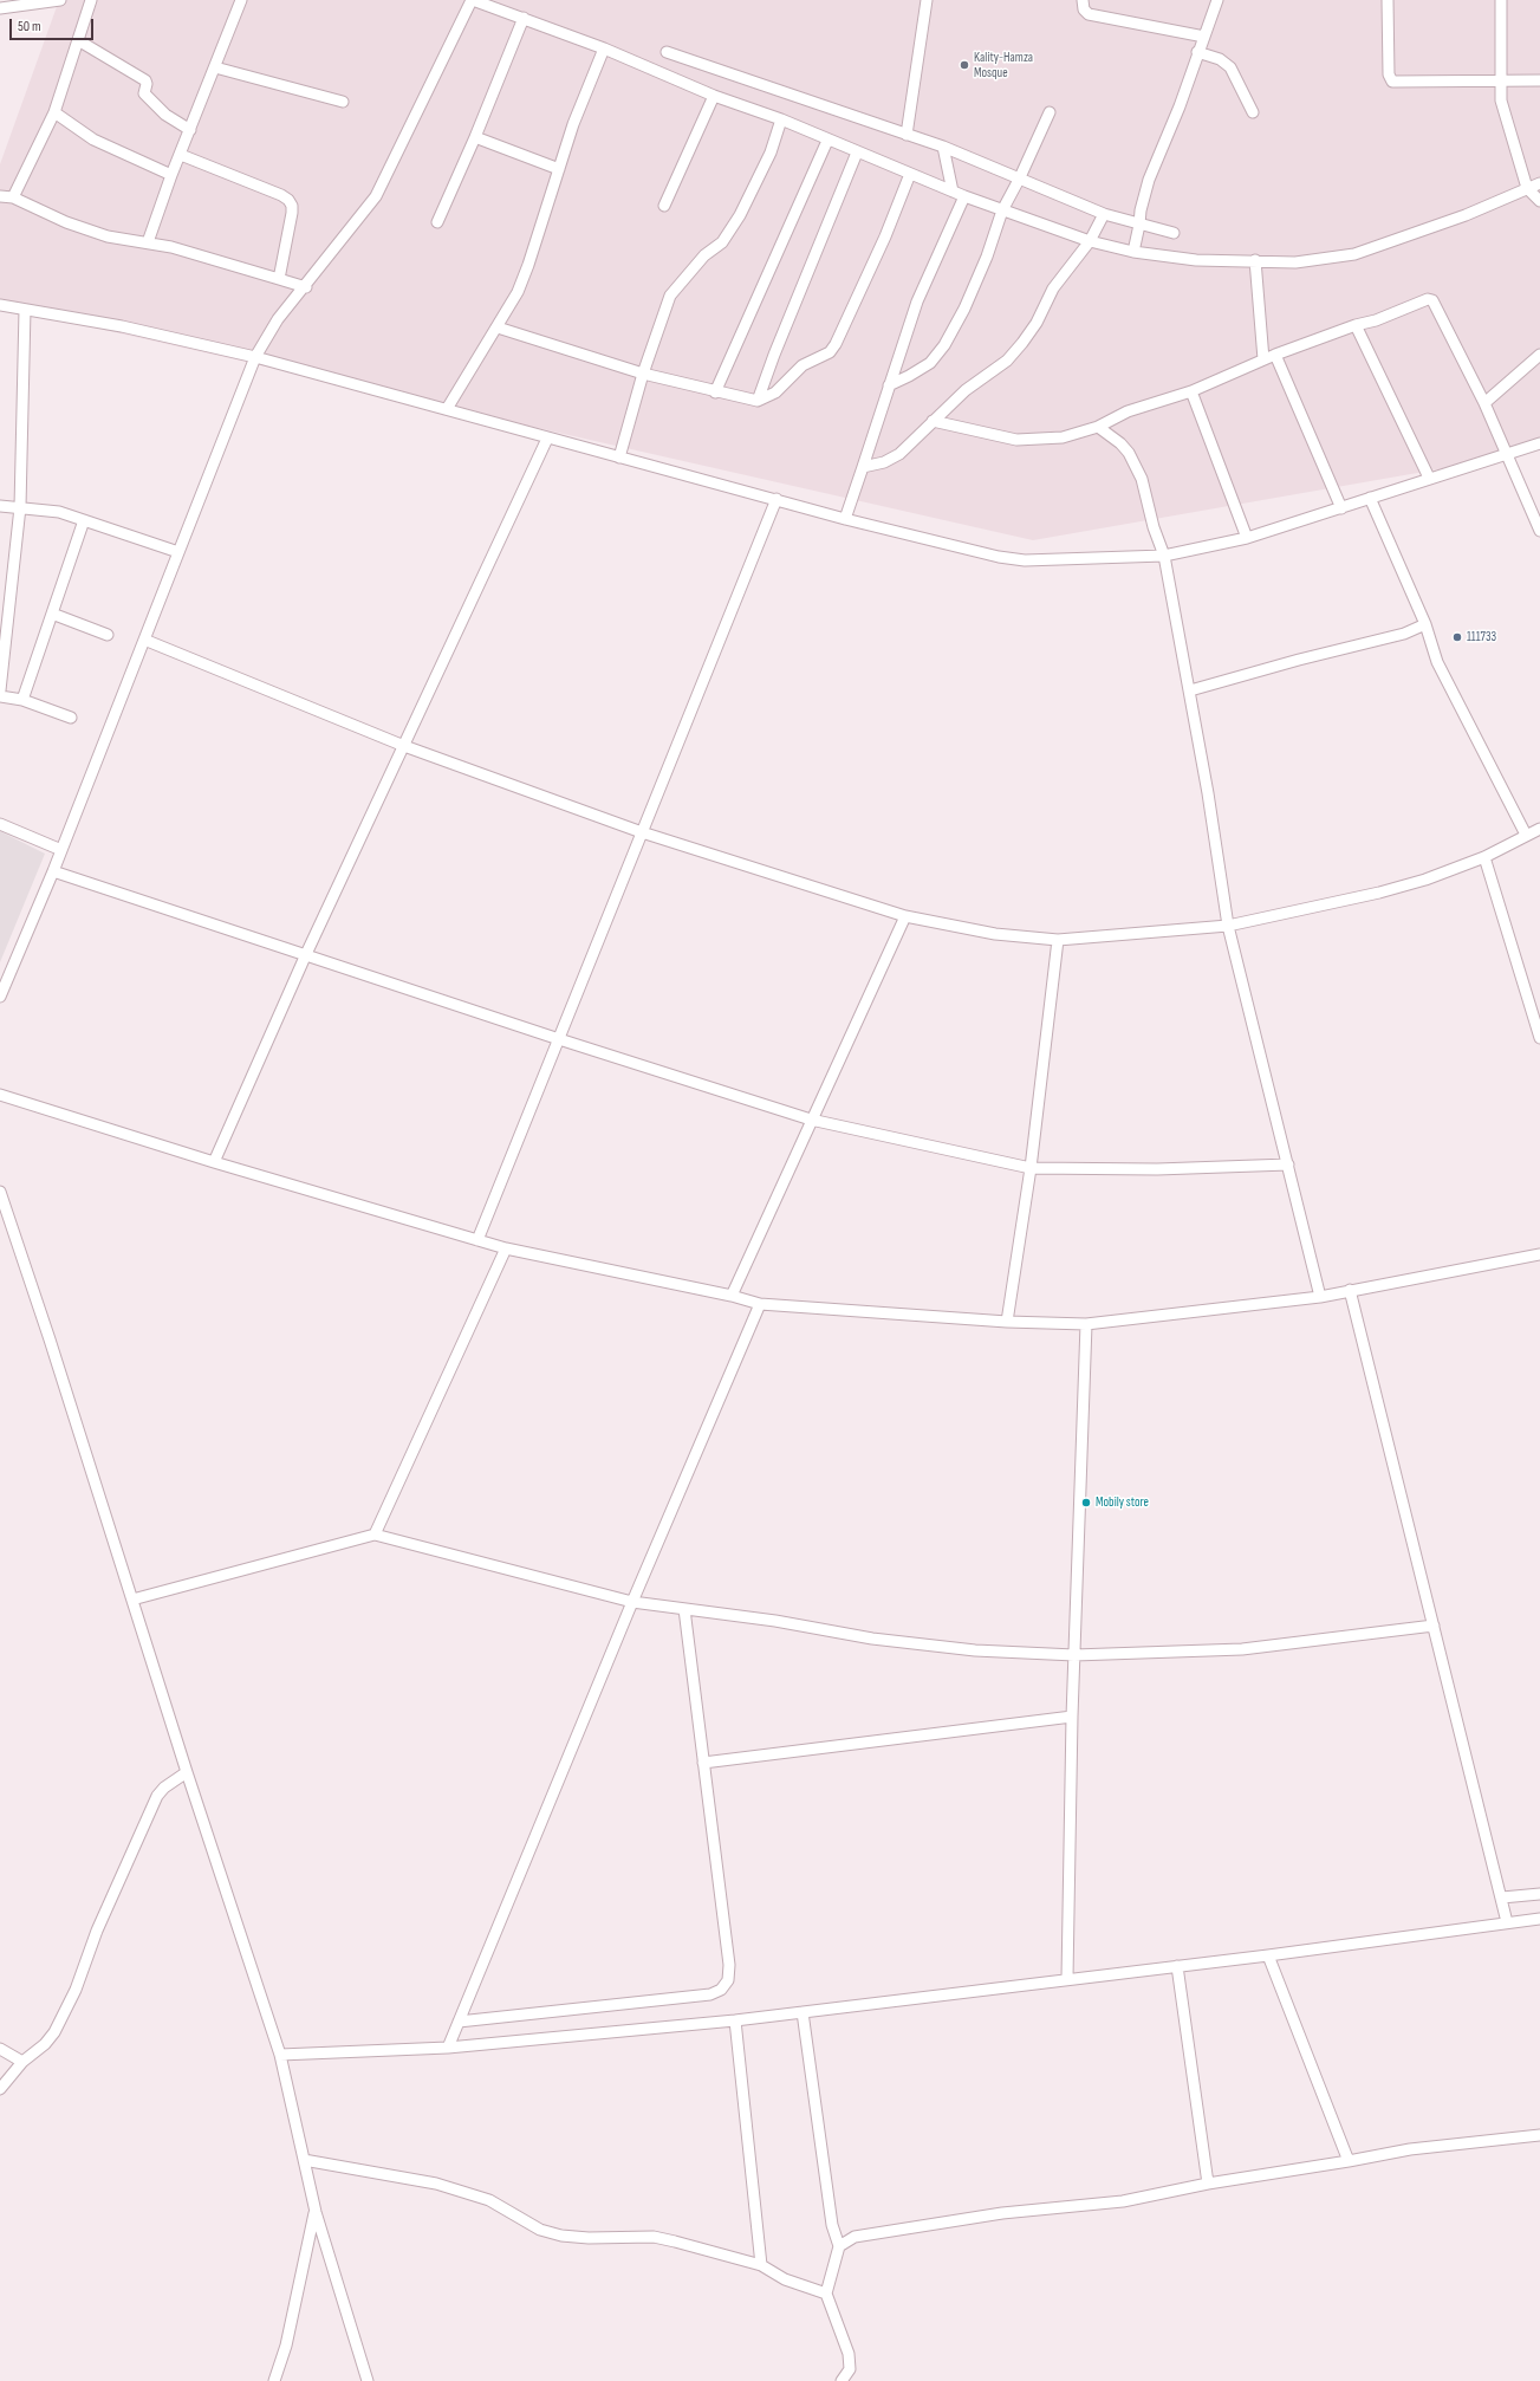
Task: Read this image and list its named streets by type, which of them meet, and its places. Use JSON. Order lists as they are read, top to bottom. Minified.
{"places":["Kality-Hamza Mosque","111733","Mobily store"],"scale_bar":"50 m"}
